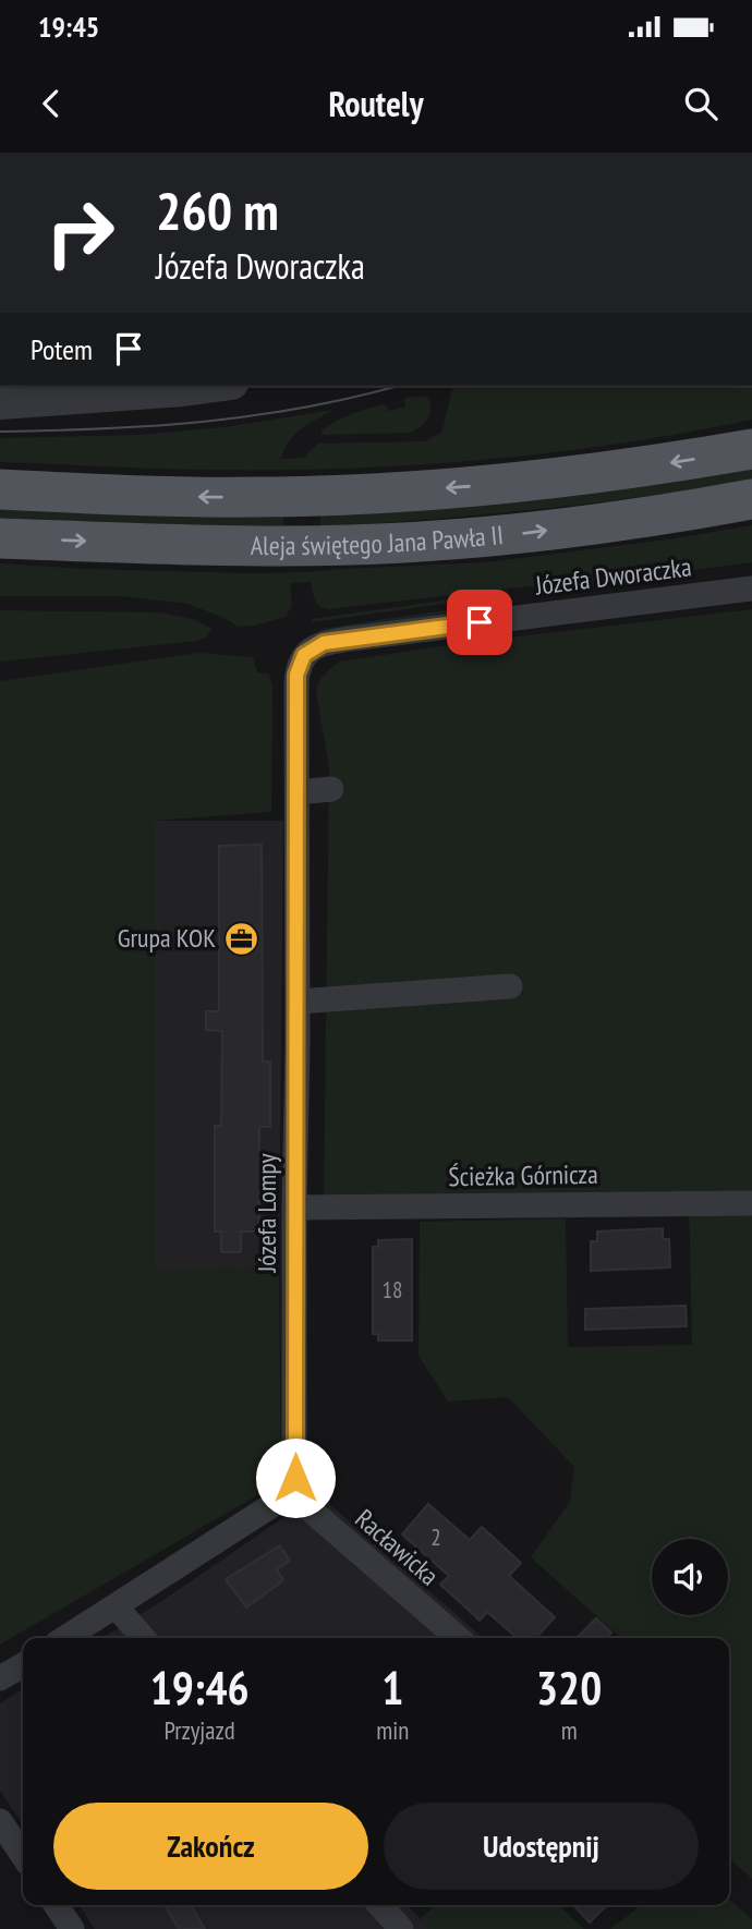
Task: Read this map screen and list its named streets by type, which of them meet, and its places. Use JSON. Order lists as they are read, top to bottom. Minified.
{"streets":{"main road":["Aleja świętego Jana Pawła II"],"street":["Józefa Dworaczka","Ścieżka Górnicza","Józefa Lompy","Racławicka"]},"crossings":[["Józefa Dworaczka","Józefa Lompy"],["Ścieżka Górnicza","Józefa Lompy"],["Józefa Lompy","Racławicka"]],"places":{"office":["Grupa KOK"]},"house_numbers":["18","2"],"page":{"status":"19:45","header":"Routely","turn":["260 m","Józefa Dworaczka"],"then":"Potem","eta":["19:46","Przyjazd","1","min","320","m"],"buttons":["Zakończ","Udostępnij"]}}
